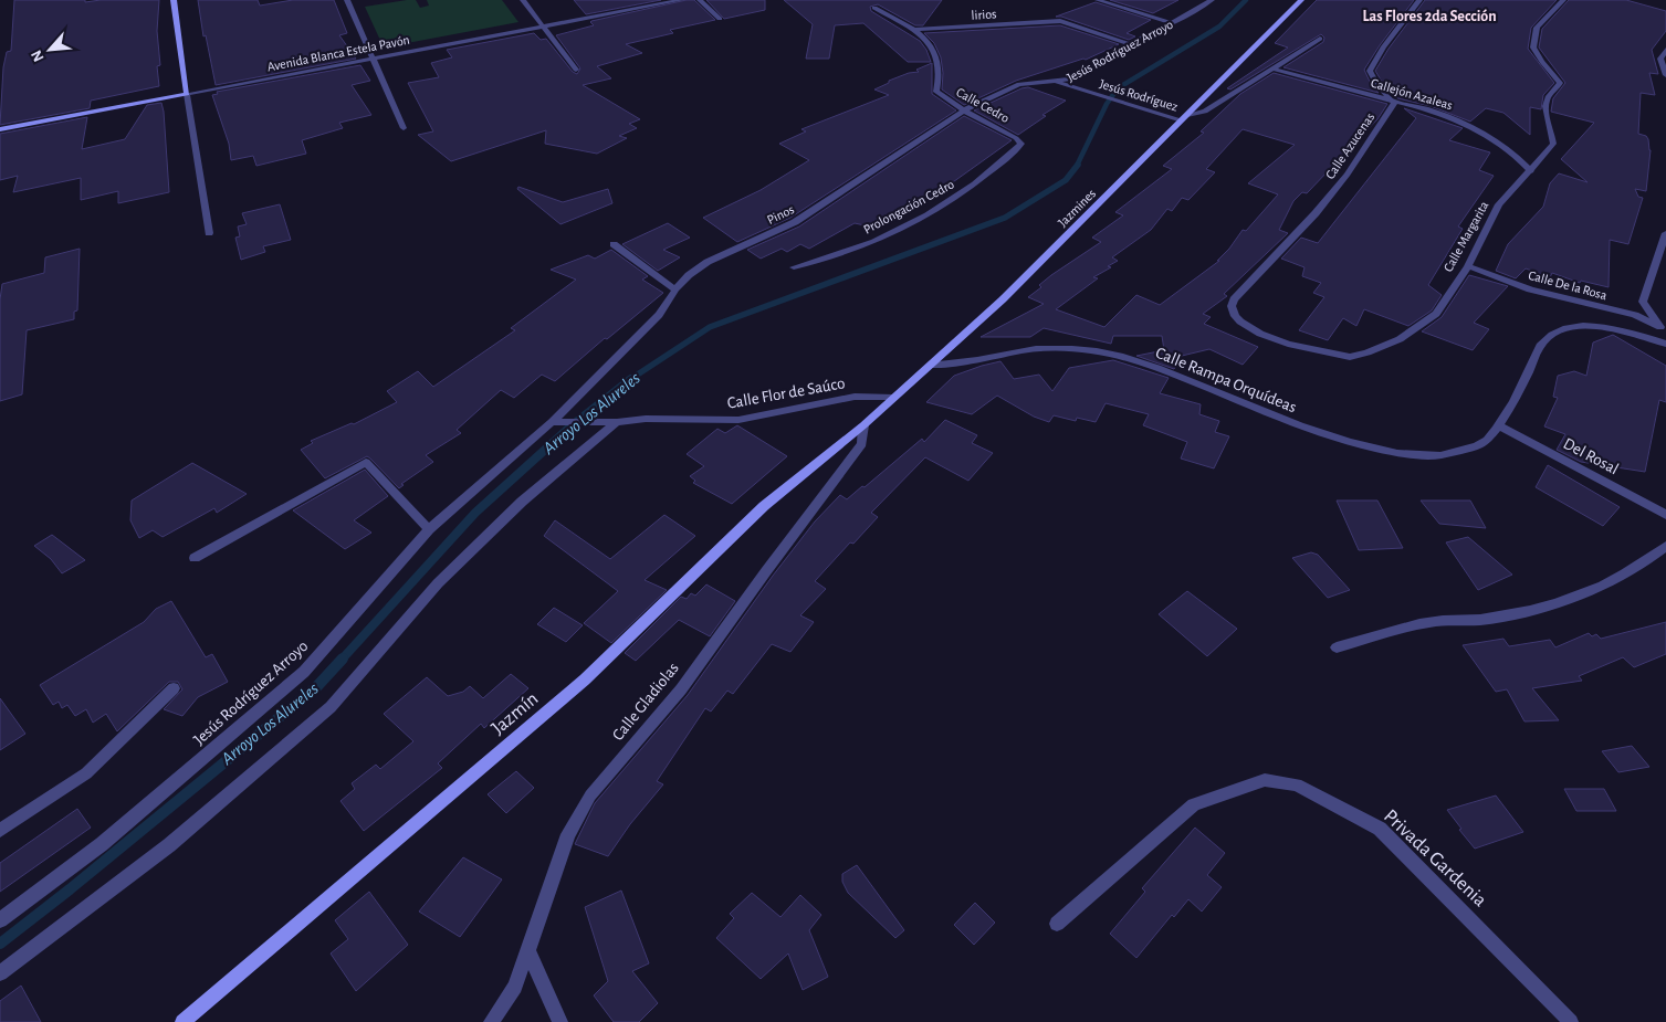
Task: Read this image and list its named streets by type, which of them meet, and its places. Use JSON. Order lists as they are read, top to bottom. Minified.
{"streets":{"main road":["Avenida Blanca Estela Pavón","Jazmines","Jazmín"],"street":["lirios","Jesús Rodríguez Arroyo","Callejón Azaleas","Jesús Rodríguez","Calle Cedro","Calle Azucenas","Prolongación Cedro","Pinos","Calle Margarita","Calle De la Rosa","Calle Rampa Orquídeas","Calle Flor de Saúco","Del Rosal","Calle Gladiolas","Privada Gardenia"]},"crossings":[["lirios","Jesús Rodríguez Arroyo"],["lirios","Calle Cedro"],["Jesús Rodríguez Arroyo","Jesús Rodríguez"],["Jesús Rodríguez Arroyo","Pinos"],["Jesús Rodríguez Arroyo","Calle Flor de Saúco"],["Callejón Azaleas","Calle Azucenas"],["Callejón Azaleas","Calle Margarita"],["Jesús Rodríguez","Jazmines"],["Jesús Rodríguez","Pinos"],["Calle Cedro","Prolongación Cedro"],["Calle Cedro","Pinos"],["Calle Azucenas","Calle Margarita"],["Jazmines","Calle Rampa Orquídeas"],["Jazmines","Calle Flor de Saúco"],["Jazmines","Calle Gladiolas"],["Jazmines","Jazmín"],["Pinos","Calle Flor de Saúco"],["Calle Margarita","Calle De la Rosa"],["Calle Rampa Orquídeas","Del Rosal"],["Calle Gladiolas","Jazmín"]],"districts":["Las Flores 2da Sección"],"water":["Arroyo Los Alureles"],"north":"bottom left"}
